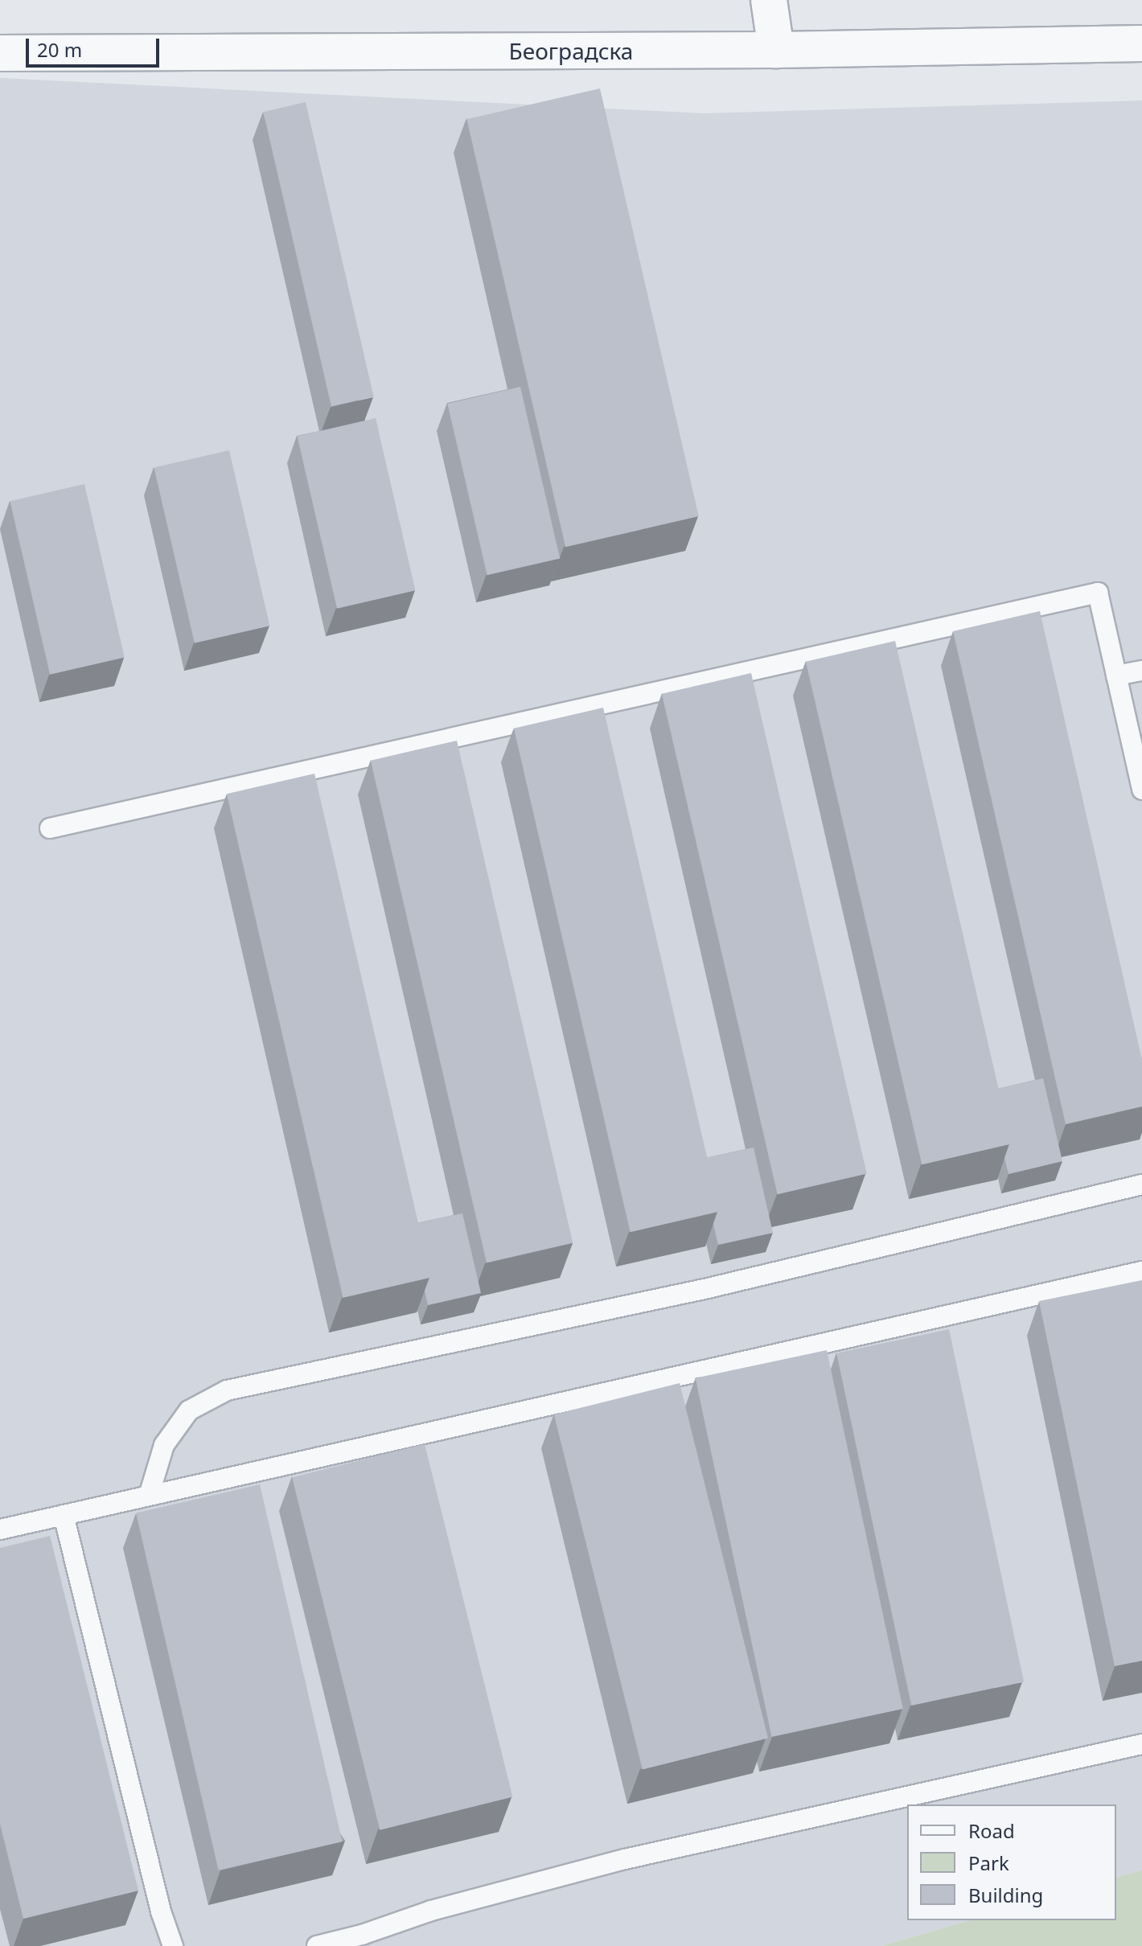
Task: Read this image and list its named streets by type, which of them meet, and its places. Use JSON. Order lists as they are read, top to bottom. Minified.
{"streets":{"street":["Београдска"]},"legend":["Road","Park","Building"],"scale_bar":"20 m"}
